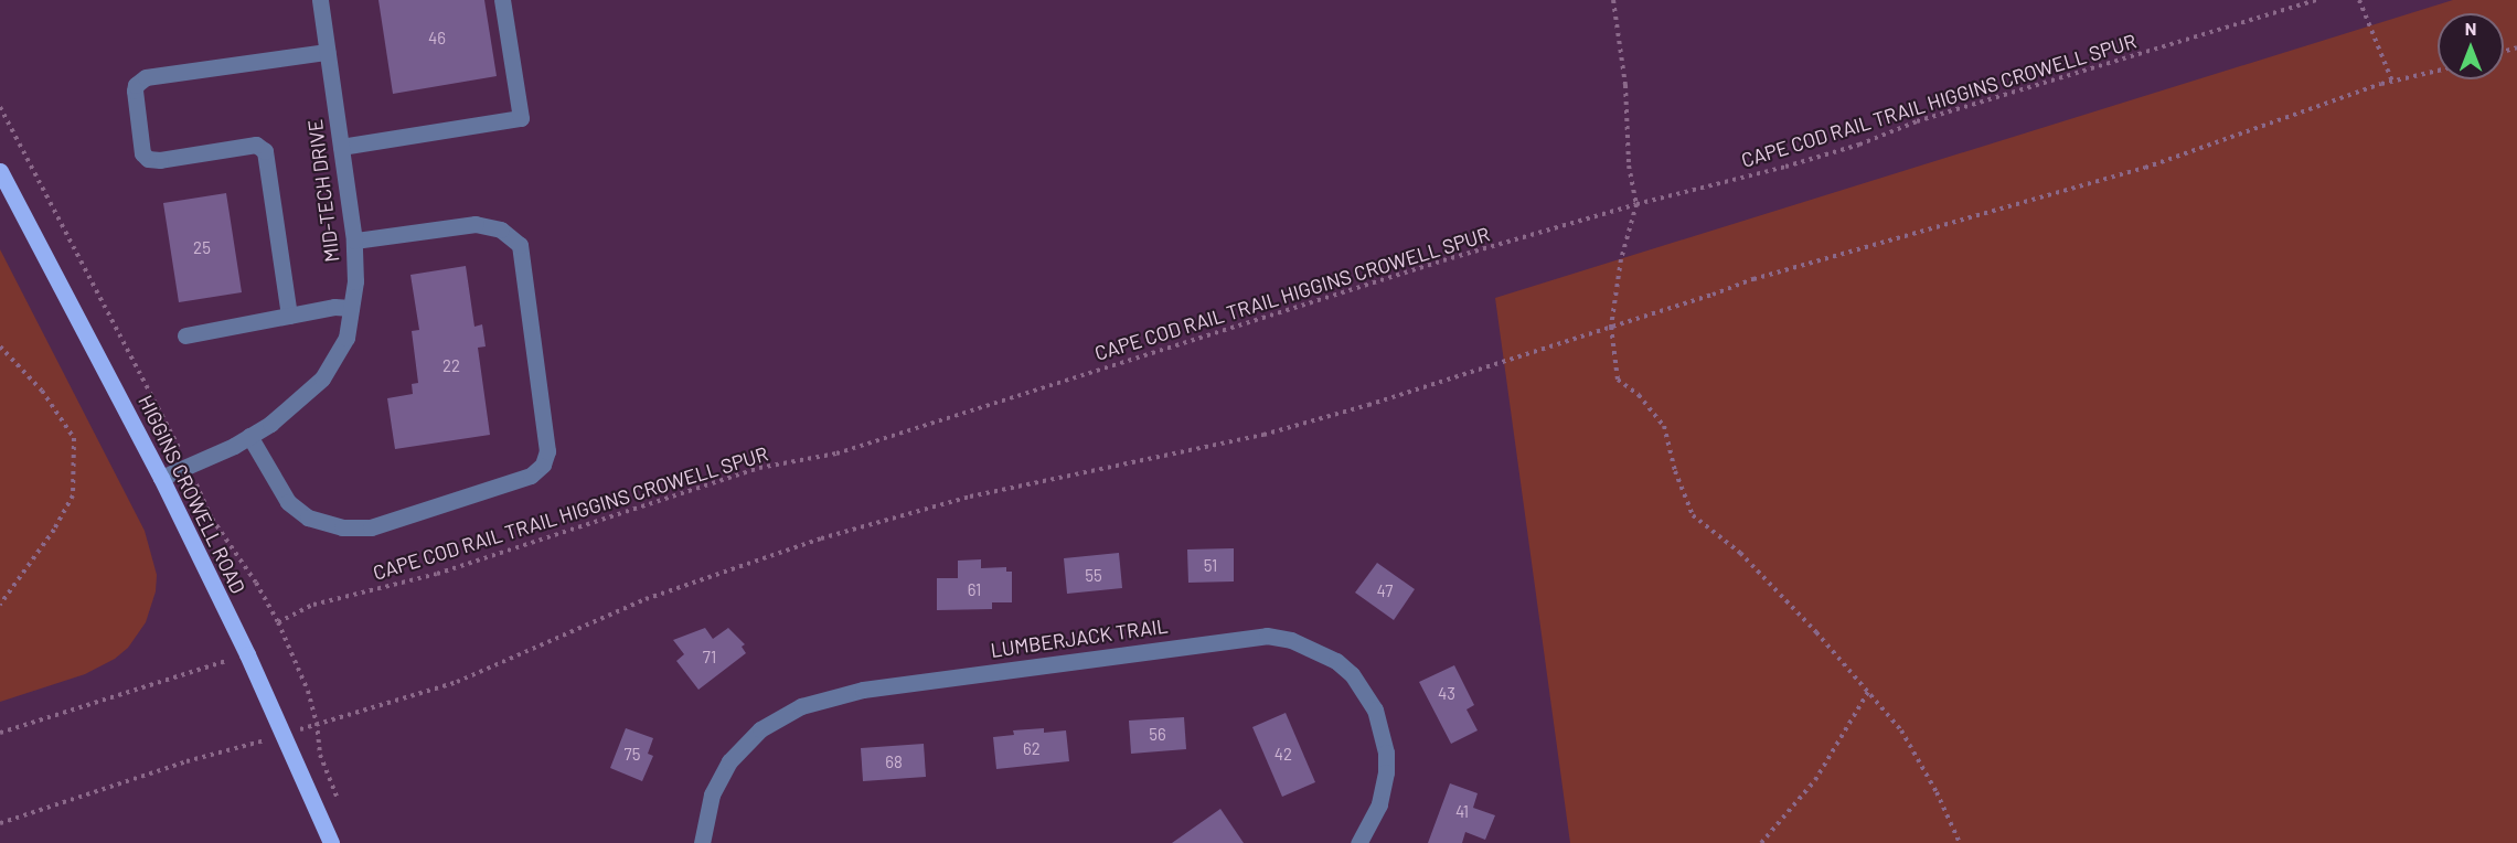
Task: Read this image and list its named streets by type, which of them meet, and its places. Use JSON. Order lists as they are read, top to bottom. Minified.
{"streets":{"main road":["HIGGINS CROWELL ROAD"],"street":["MID-TECH DRIVE","LUMBERJACK TRAIL"],"path":["CAPE COD RAIL TRAIL HIGGINS CROWELL SPUR"]},"crossings":[["MID-TECH DRIVE","HIGGINS CROWELL ROAD"]],"house_numbers":["46","25","22","51","55","61","47","71","43","56","62","75","42","68","41"],"north":"top"}
